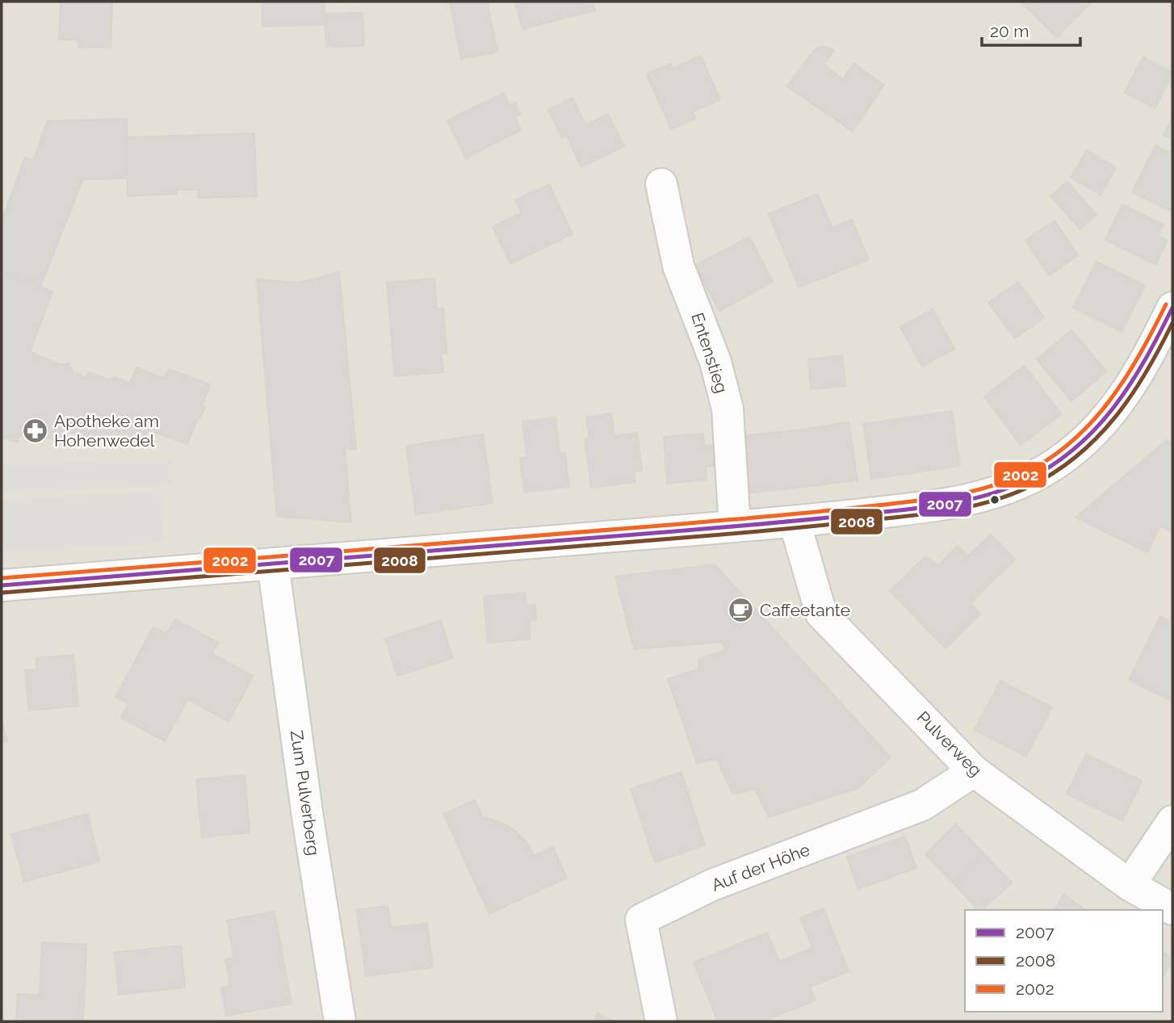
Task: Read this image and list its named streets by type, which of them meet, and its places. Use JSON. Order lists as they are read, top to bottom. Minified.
{"streets":{"street":["Entenstieg","Pulverweg","Zum Pulverberg","Auf der Höhe"]},"crossings":[["Pulverweg","Auf der Höhe"]],"places":{"pharmacy":["Apotheke am Hohenwedel"],"cafe":["Caffeetante"]},"lines":["transit line 2002","transit line 2007","transit line 2008"],"legend":["2007","2008","2002"],"scale_bar":"20 m"}
